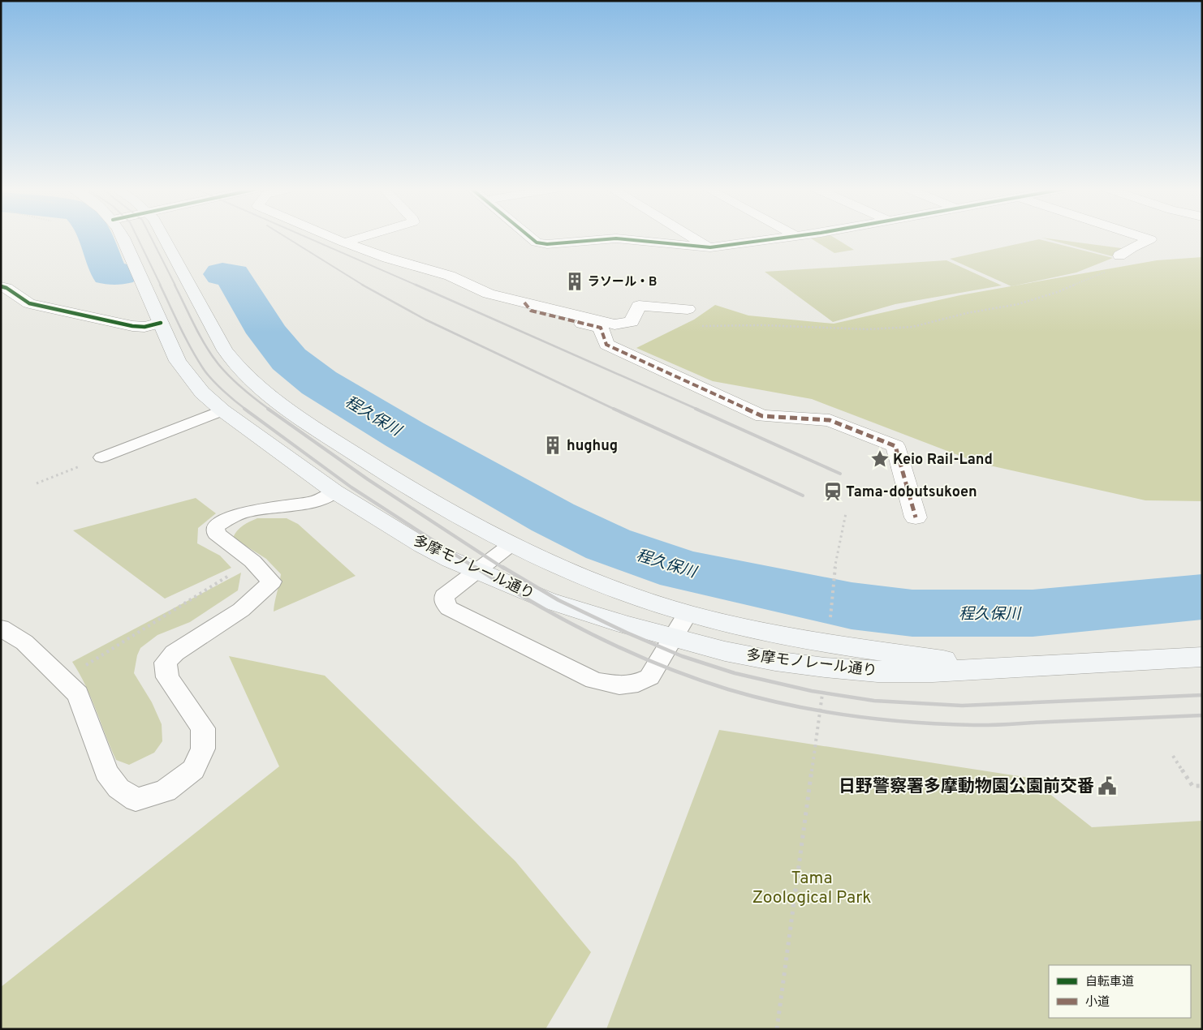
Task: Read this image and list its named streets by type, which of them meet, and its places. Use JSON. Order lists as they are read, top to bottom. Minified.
{"streets":{"main road":["多摩モノレール通り"]},"water":["程久保川"],"parks":["Tama Zoological Park"],"places":{"building":["ラソール・B","hughug"],"place":["Keio Rail-Land"],"station":["Tama-dobutsukoen"],"public building":["日野警察署多摩動物園公園前交番"]},"legend":["自転車道","小道"]}
